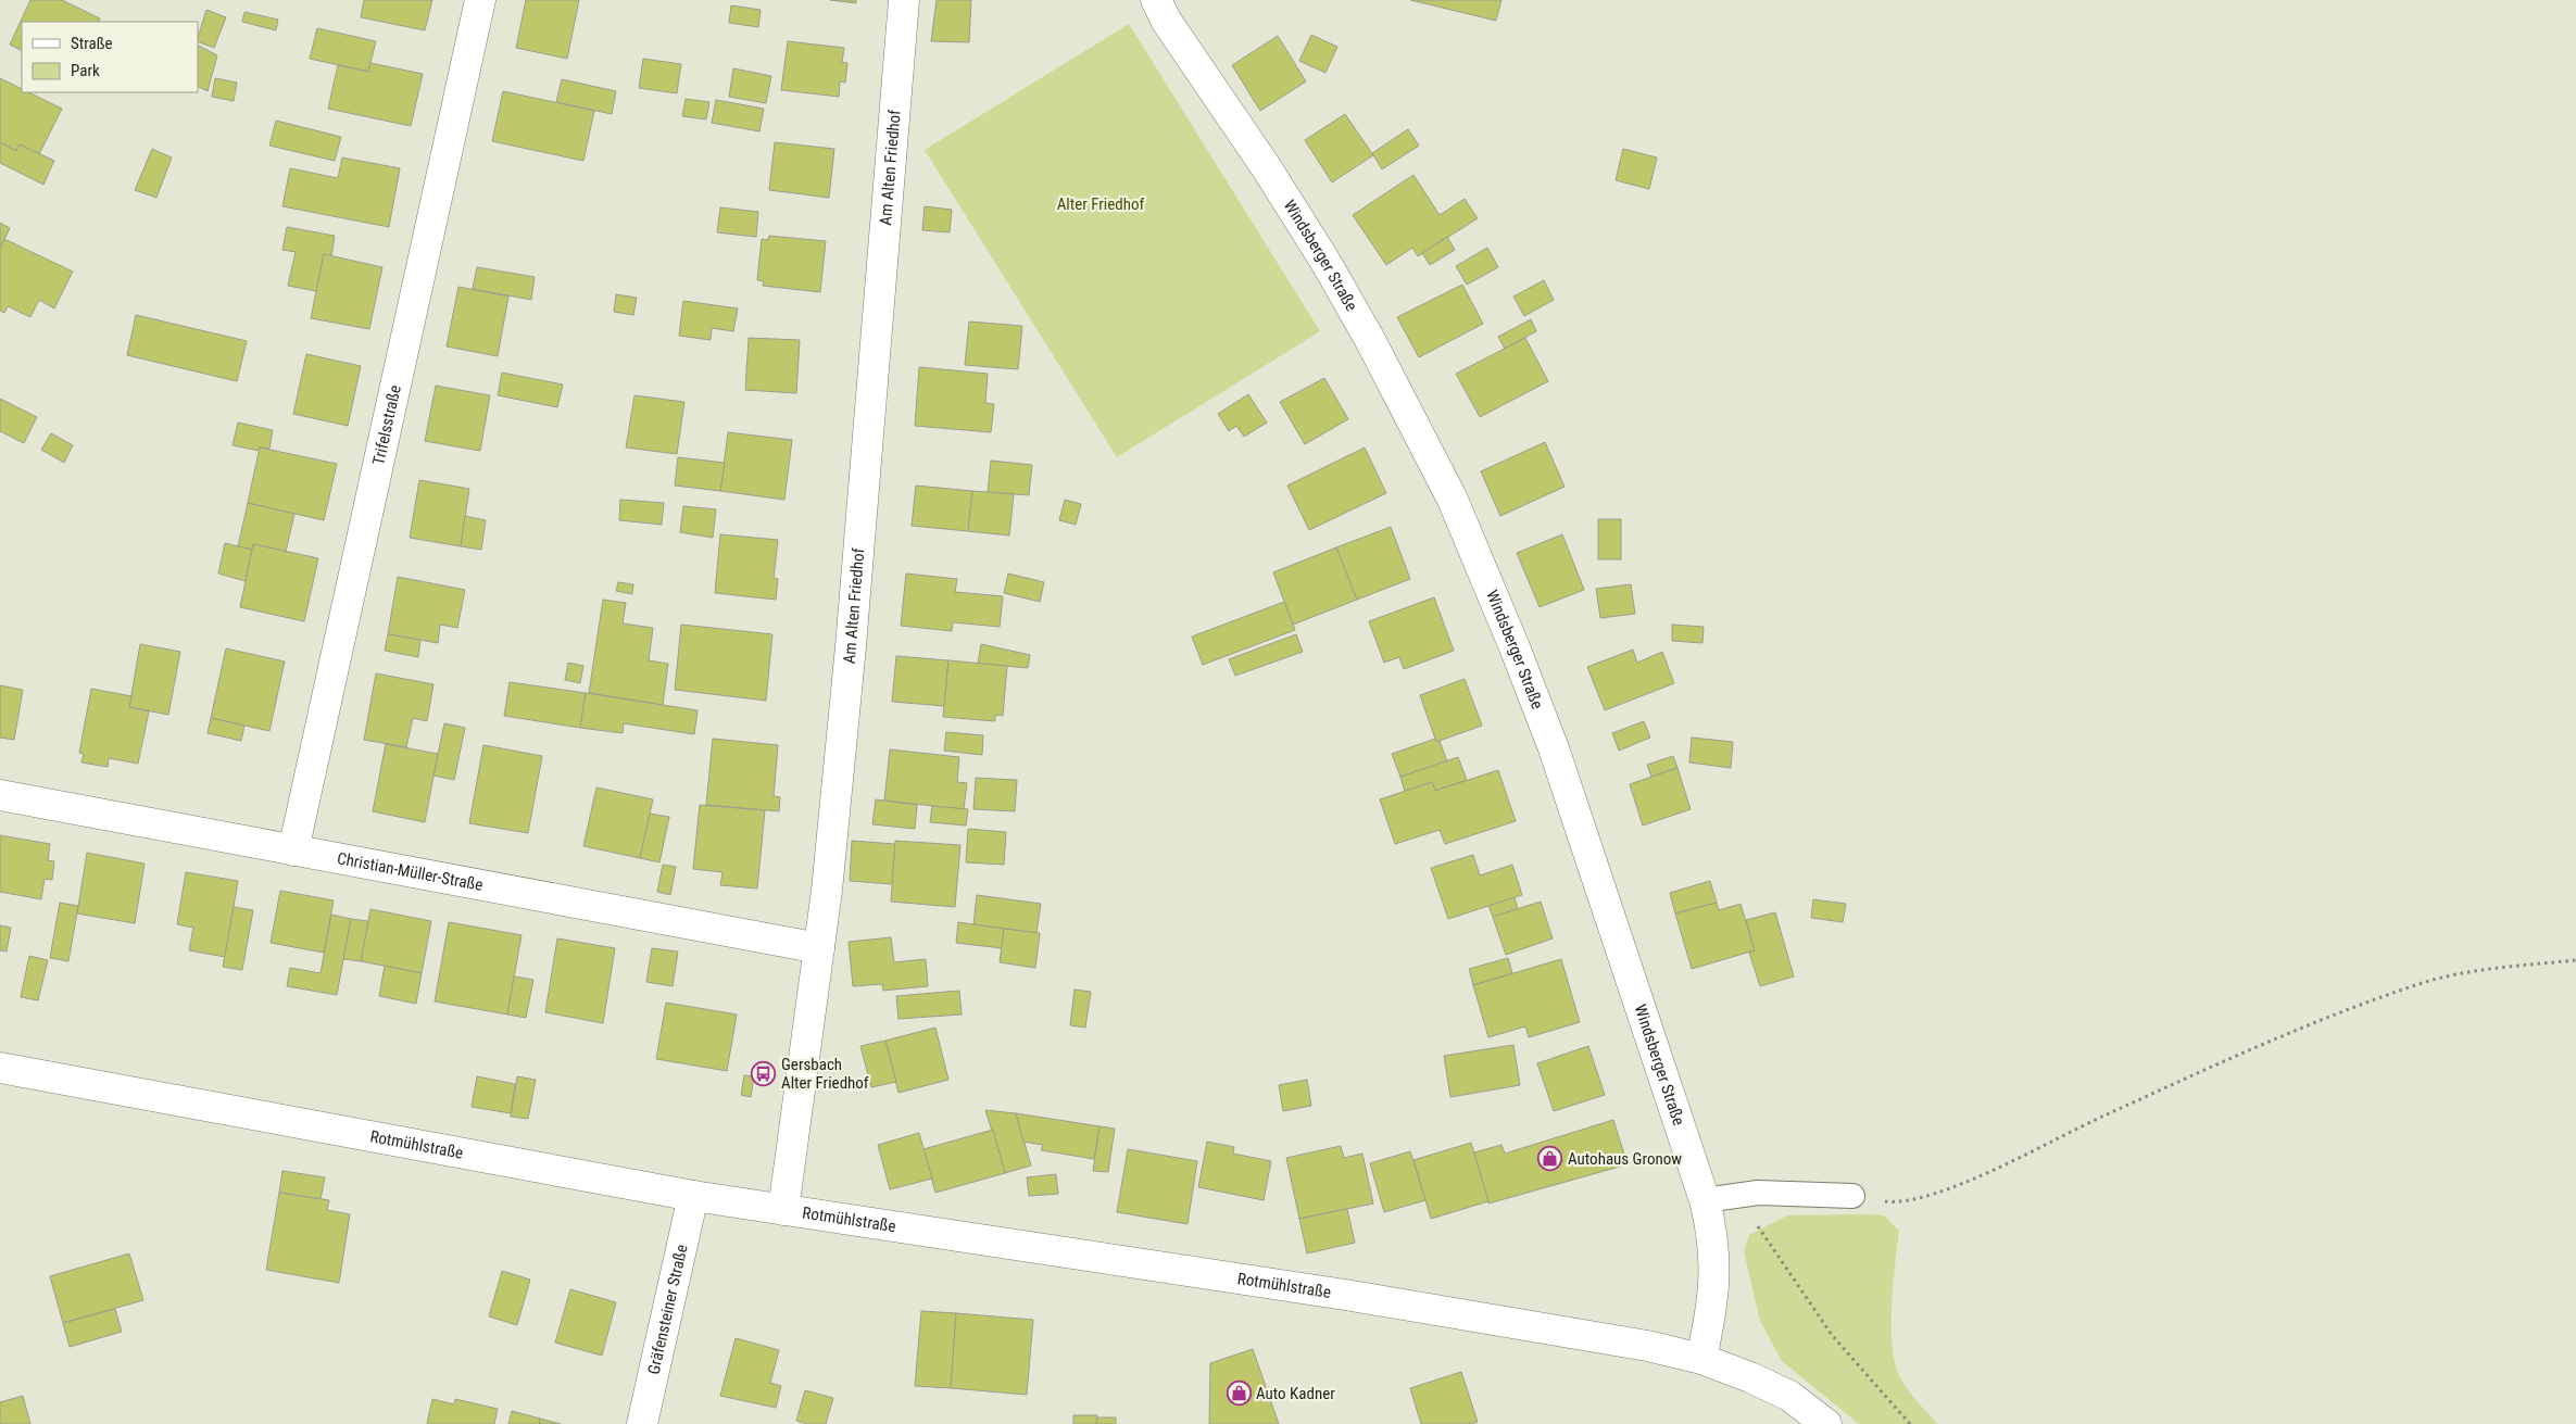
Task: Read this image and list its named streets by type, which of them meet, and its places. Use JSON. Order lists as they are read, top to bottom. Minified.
{"streets":{"street":["Am Alten Friedhof","Windsberger Straße","Trifelsstraße","Christian-Müller-Straße","Rotmühlstraße","Gräfensteiner Straße"]},"crossings":[["Am Alten Friedhof","Christian-Müller-Straße"],["Am Alten Friedhof","Rotmühlstraße"],["Windsberger Straße","Rotmühlstraße"],["Trifelsstraße","Christian-Müller-Straße"],["Rotmühlstraße","Gräfensteiner Straße"]],"parks":["Alter Friedhof"],"places":{"bus stop":["Gersbach Alter Friedhof"],"shop":["Autohaus Gronow","Auto Kadner"]},"legend":["Straße","Park"]}
